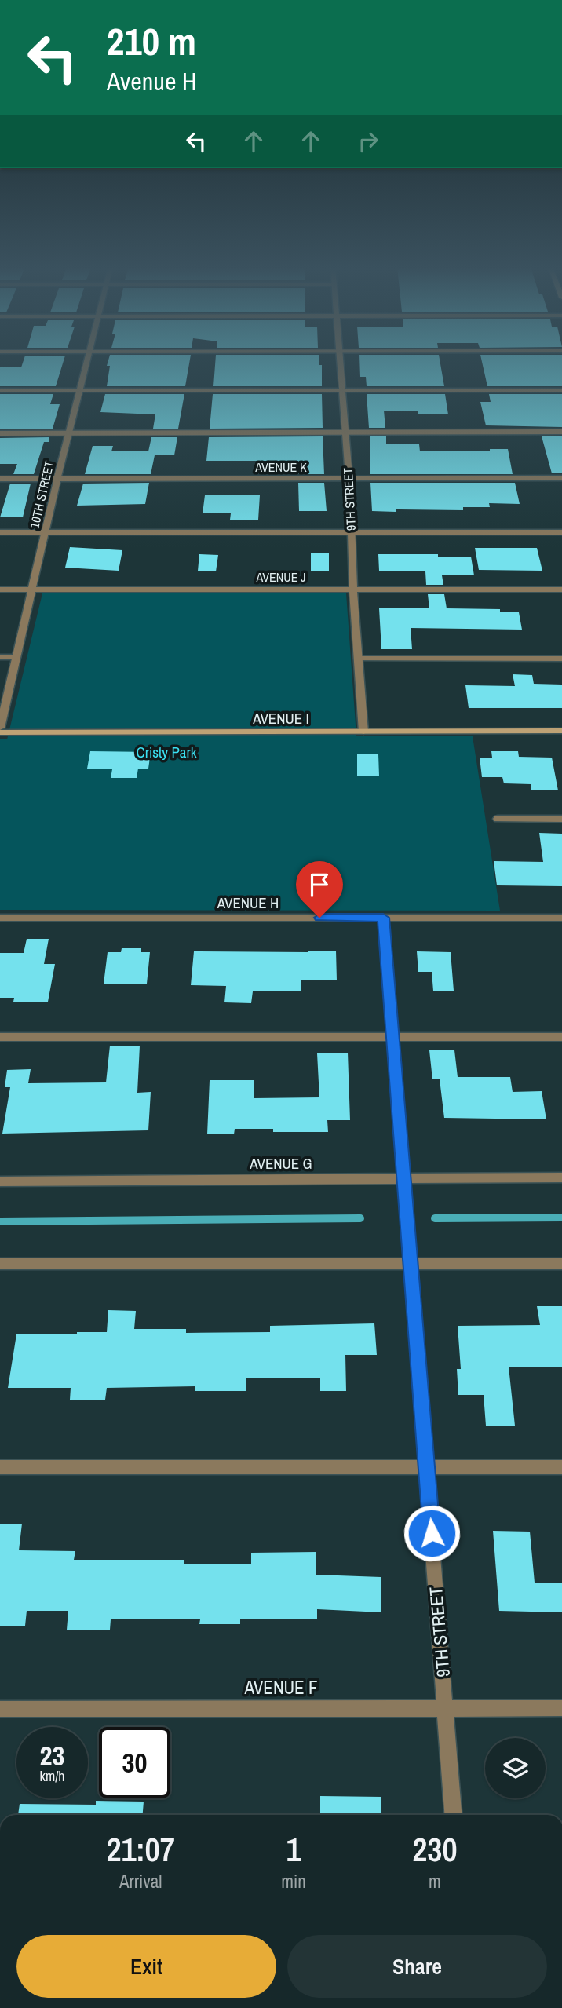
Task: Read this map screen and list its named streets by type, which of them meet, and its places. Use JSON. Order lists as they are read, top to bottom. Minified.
{"streets":{"street":["AVENUE K","10TH STREET","9TH STREET","AVENUE J","AVENUE I","AVENUE H","AVENUE G","AVENUE F"]},"crossings":[["AVENUE K","10TH STREET"],["AVENUE K","9TH STREET"],["10TH STREET","AVENUE J"],["9TH STREET","AVENUE J"],["9TH STREET","AVENUE I"],["9TH STREET","AVENUE H"],["9TH STREET","AVENUE G"],["9TH STREET","AVENUE F"]],"parks":["Cristy Park"],"page":{"turn":["210 m","Avenue H"],"speed":"23 km/h","limit":"30","eta":["21:07","Arrival","1","min","230","m"],"buttons":["Exit","Share"]}}
